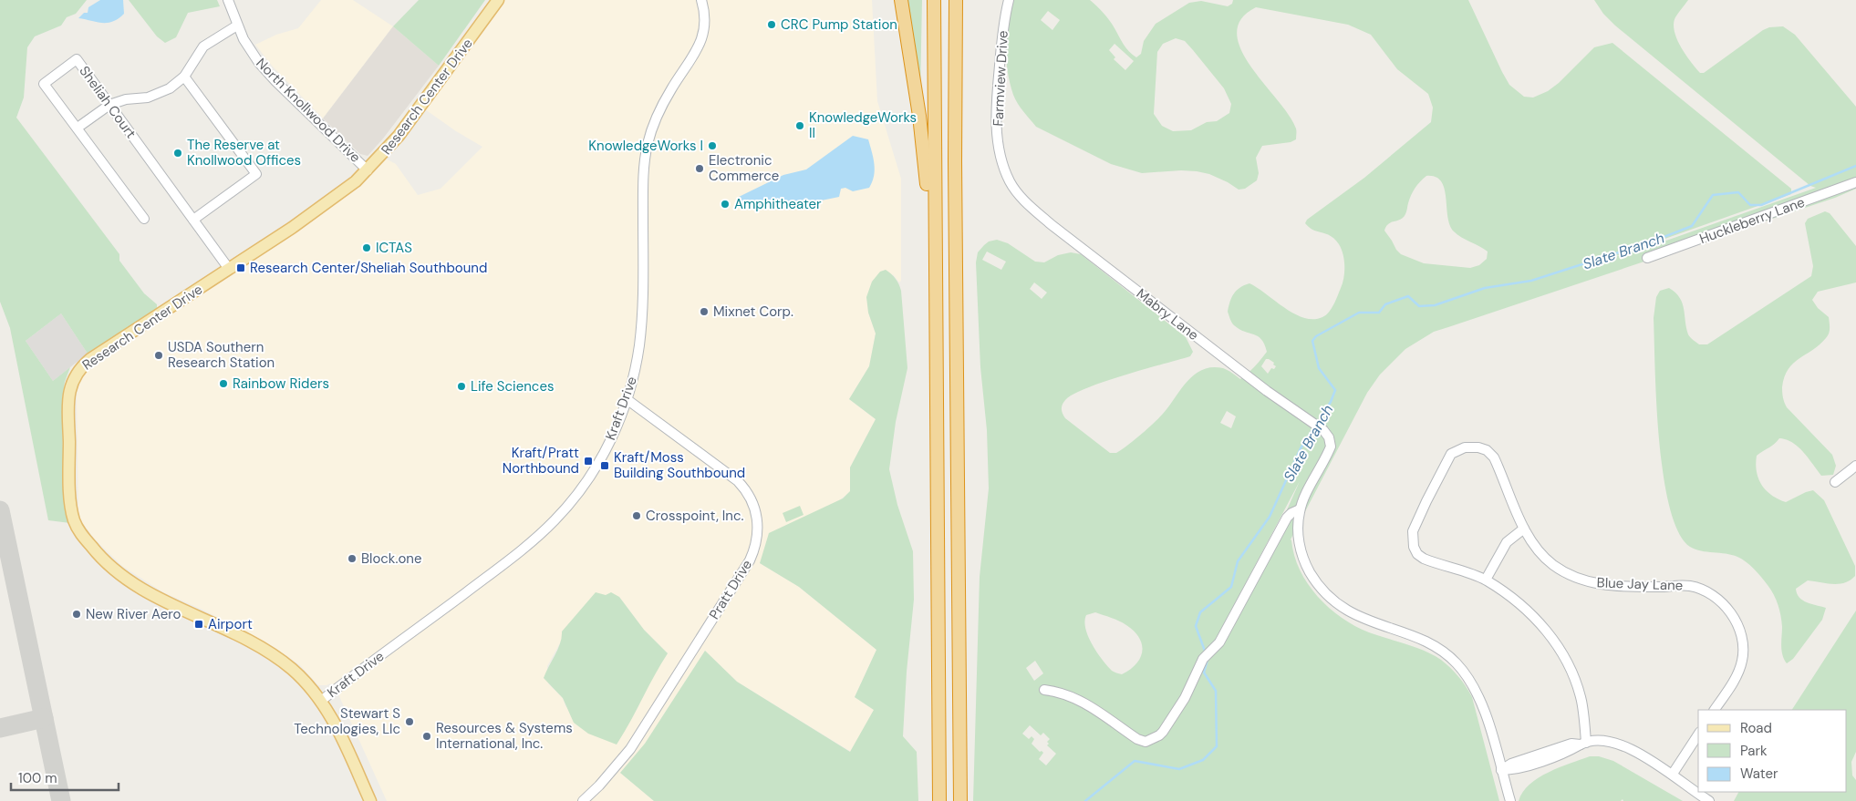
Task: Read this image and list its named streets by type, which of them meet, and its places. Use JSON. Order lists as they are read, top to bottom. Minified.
{"streets":{"main road":["Research Center Drive"],"street":["Farmview Drive","Sheliah Court","North Knollwood Drive","Huckleberry Lane","Mabry Lane","Kraft Drive","Blue Jay Lane","Pratt Drive"]},"crossings":[["Farmview Drive","Mabry Lane"],["Research Center Drive","Sheliah Court"],["Research Center Drive","North Knollwood Drive"],["Research Center Drive","Kraft Drive"],["Kraft Drive","Pratt Drive"]],"water":["Slate Branch"],"places":{"other":["CRC Pump Station","KnowledgeWorks II","KnowledgeWorks I","The Reserve at Knollwood Offices","Electronic Commerce","Amphitheater","ICTAS","Mixnet Corp.","USDA Southern Research Station","Rainbow Riders","Life Sciences","Crosspoint, Inc.","Block.one","New River Aero","Stewart S Technologies, Llc","Resources & Systems International, Inc."],"transit":["Research Center/Sheliah Southbound","Kraft/Pratt Northbound","Kraft/Moss Building Southbound","Airport"]},"legend":["Road","Park","Water"],"scale_bar":"100 m"}
